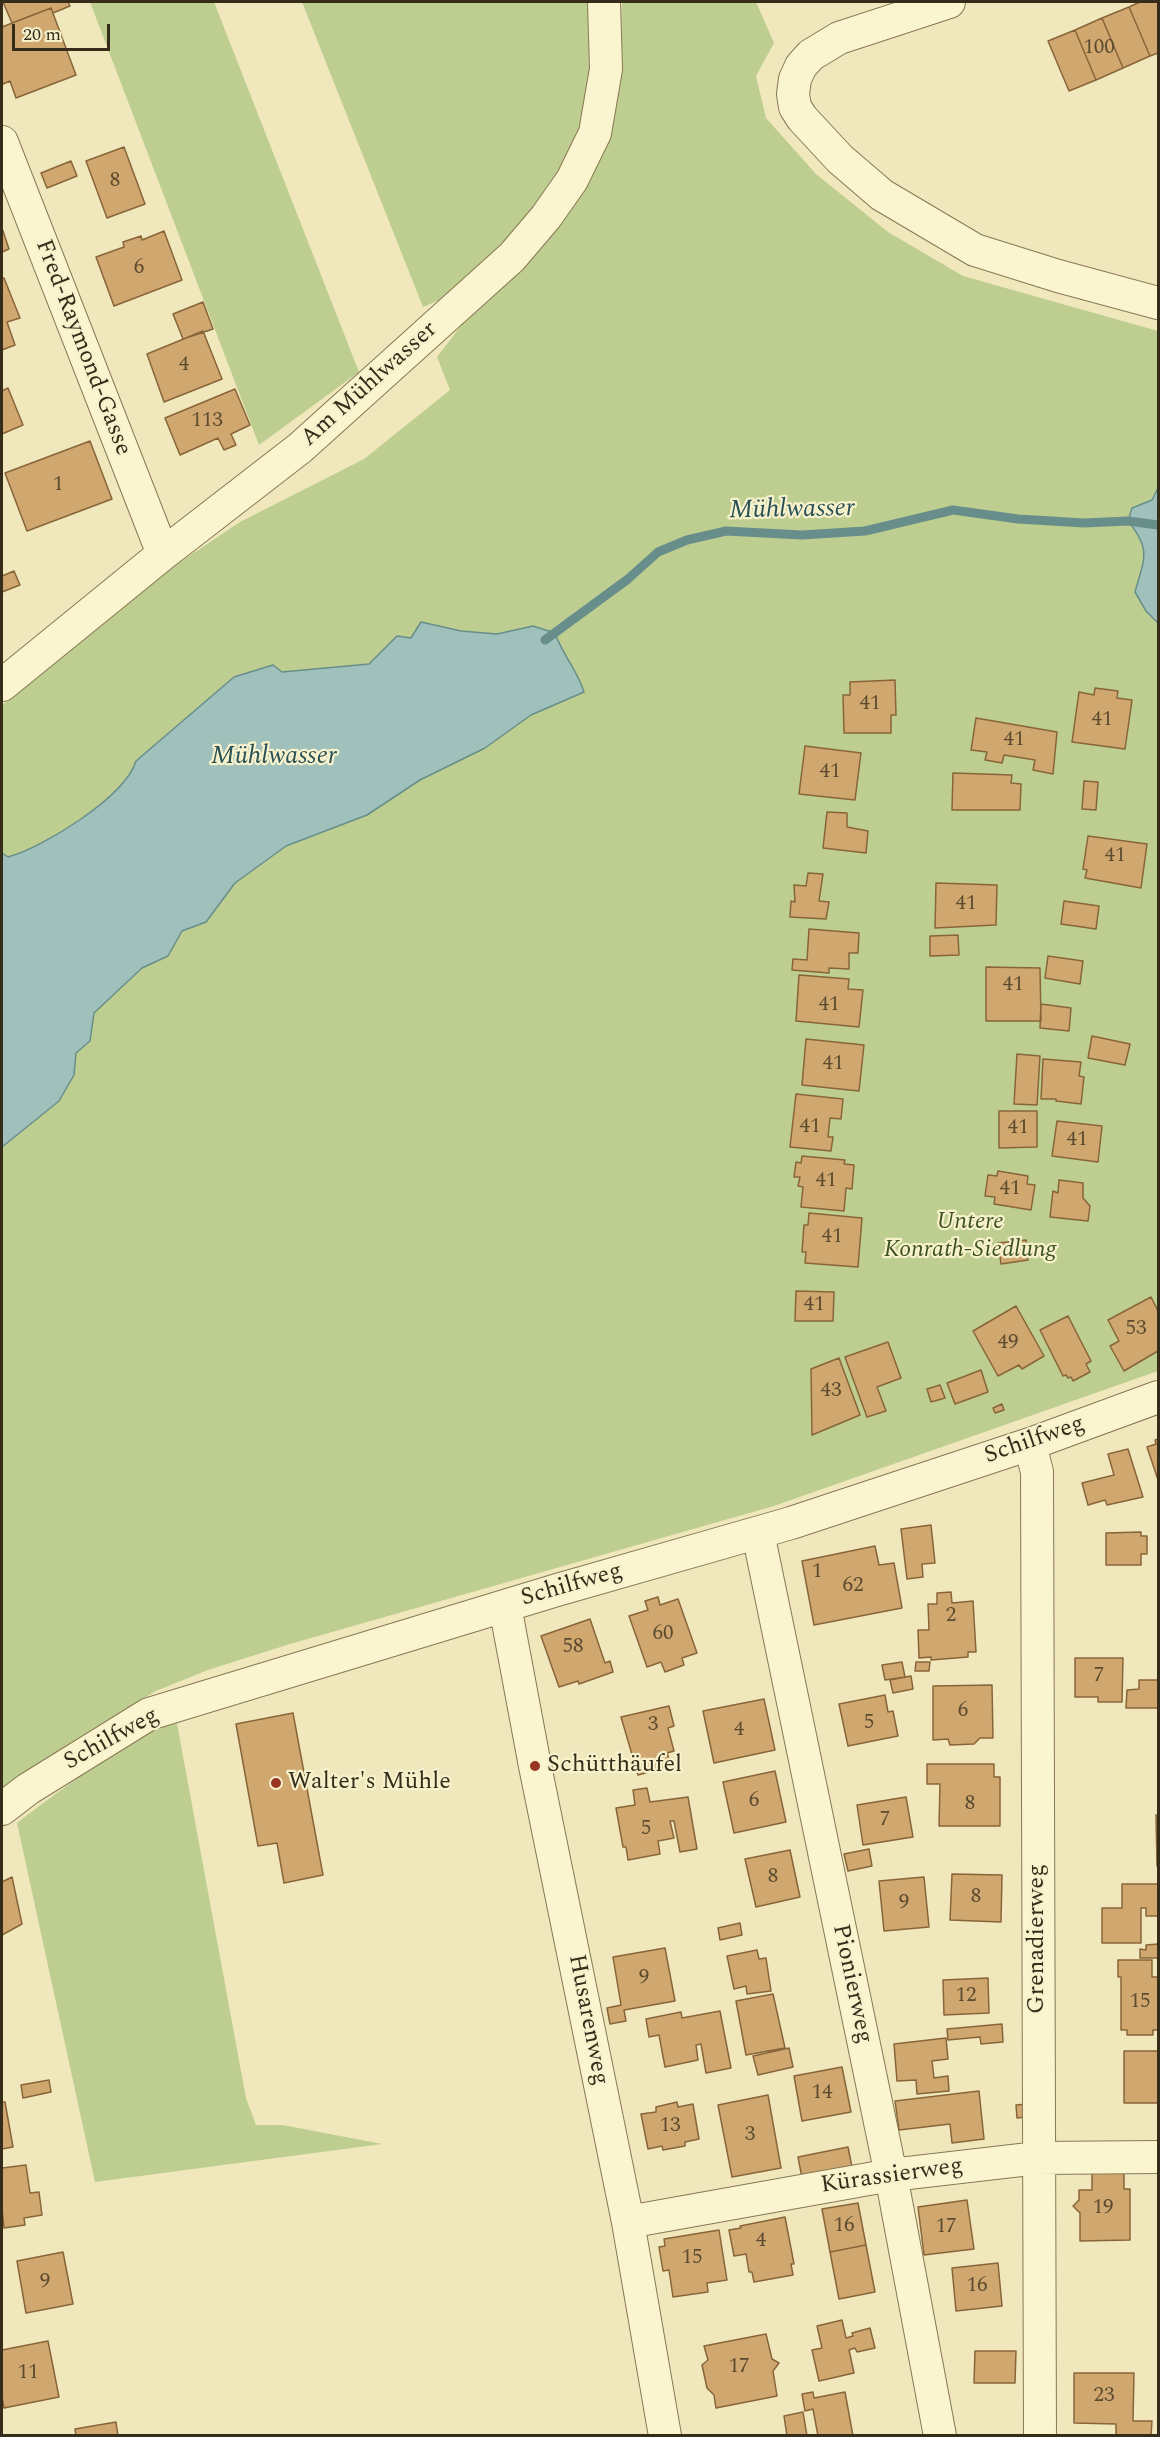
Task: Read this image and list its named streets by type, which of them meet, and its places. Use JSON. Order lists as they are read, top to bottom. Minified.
{"streets":{"street":["Fred-Raymond-Gasse","Am Mühlwasser","Schilfweg","Grenadierweg","Pionierweg","Husarenweg","Kürassierweg"]},"crossings":[["Fred-Raymond-Gasse","Am Mühlwasser"],["Schilfweg","Grenadierweg"],["Schilfweg","Pionierweg"],["Schilfweg","Husarenweg"],["Grenadierweg","Kürassierweg"],["Pionierweg","Kürassierweg"],["Husarenweg","Kürassierweg"]],"water":["Mühlwasser"],"parks":["Untere Konrath-Siedlung"],"places":["Schütthäufel","Walter's Mühle"],"house_numbers":["100","8","6","4","113","1","41","41","41","41","41","41","41","41","41","41","41","41","41","41","41","41","53","49","43","1","62","2","60","58","7","6","5","3","4","6","8","7","5","8","8","9","9","12","15","14","13","3","19","16","17","4","15","9","16","17","11","23"],"scale_bar":"20 m"}
